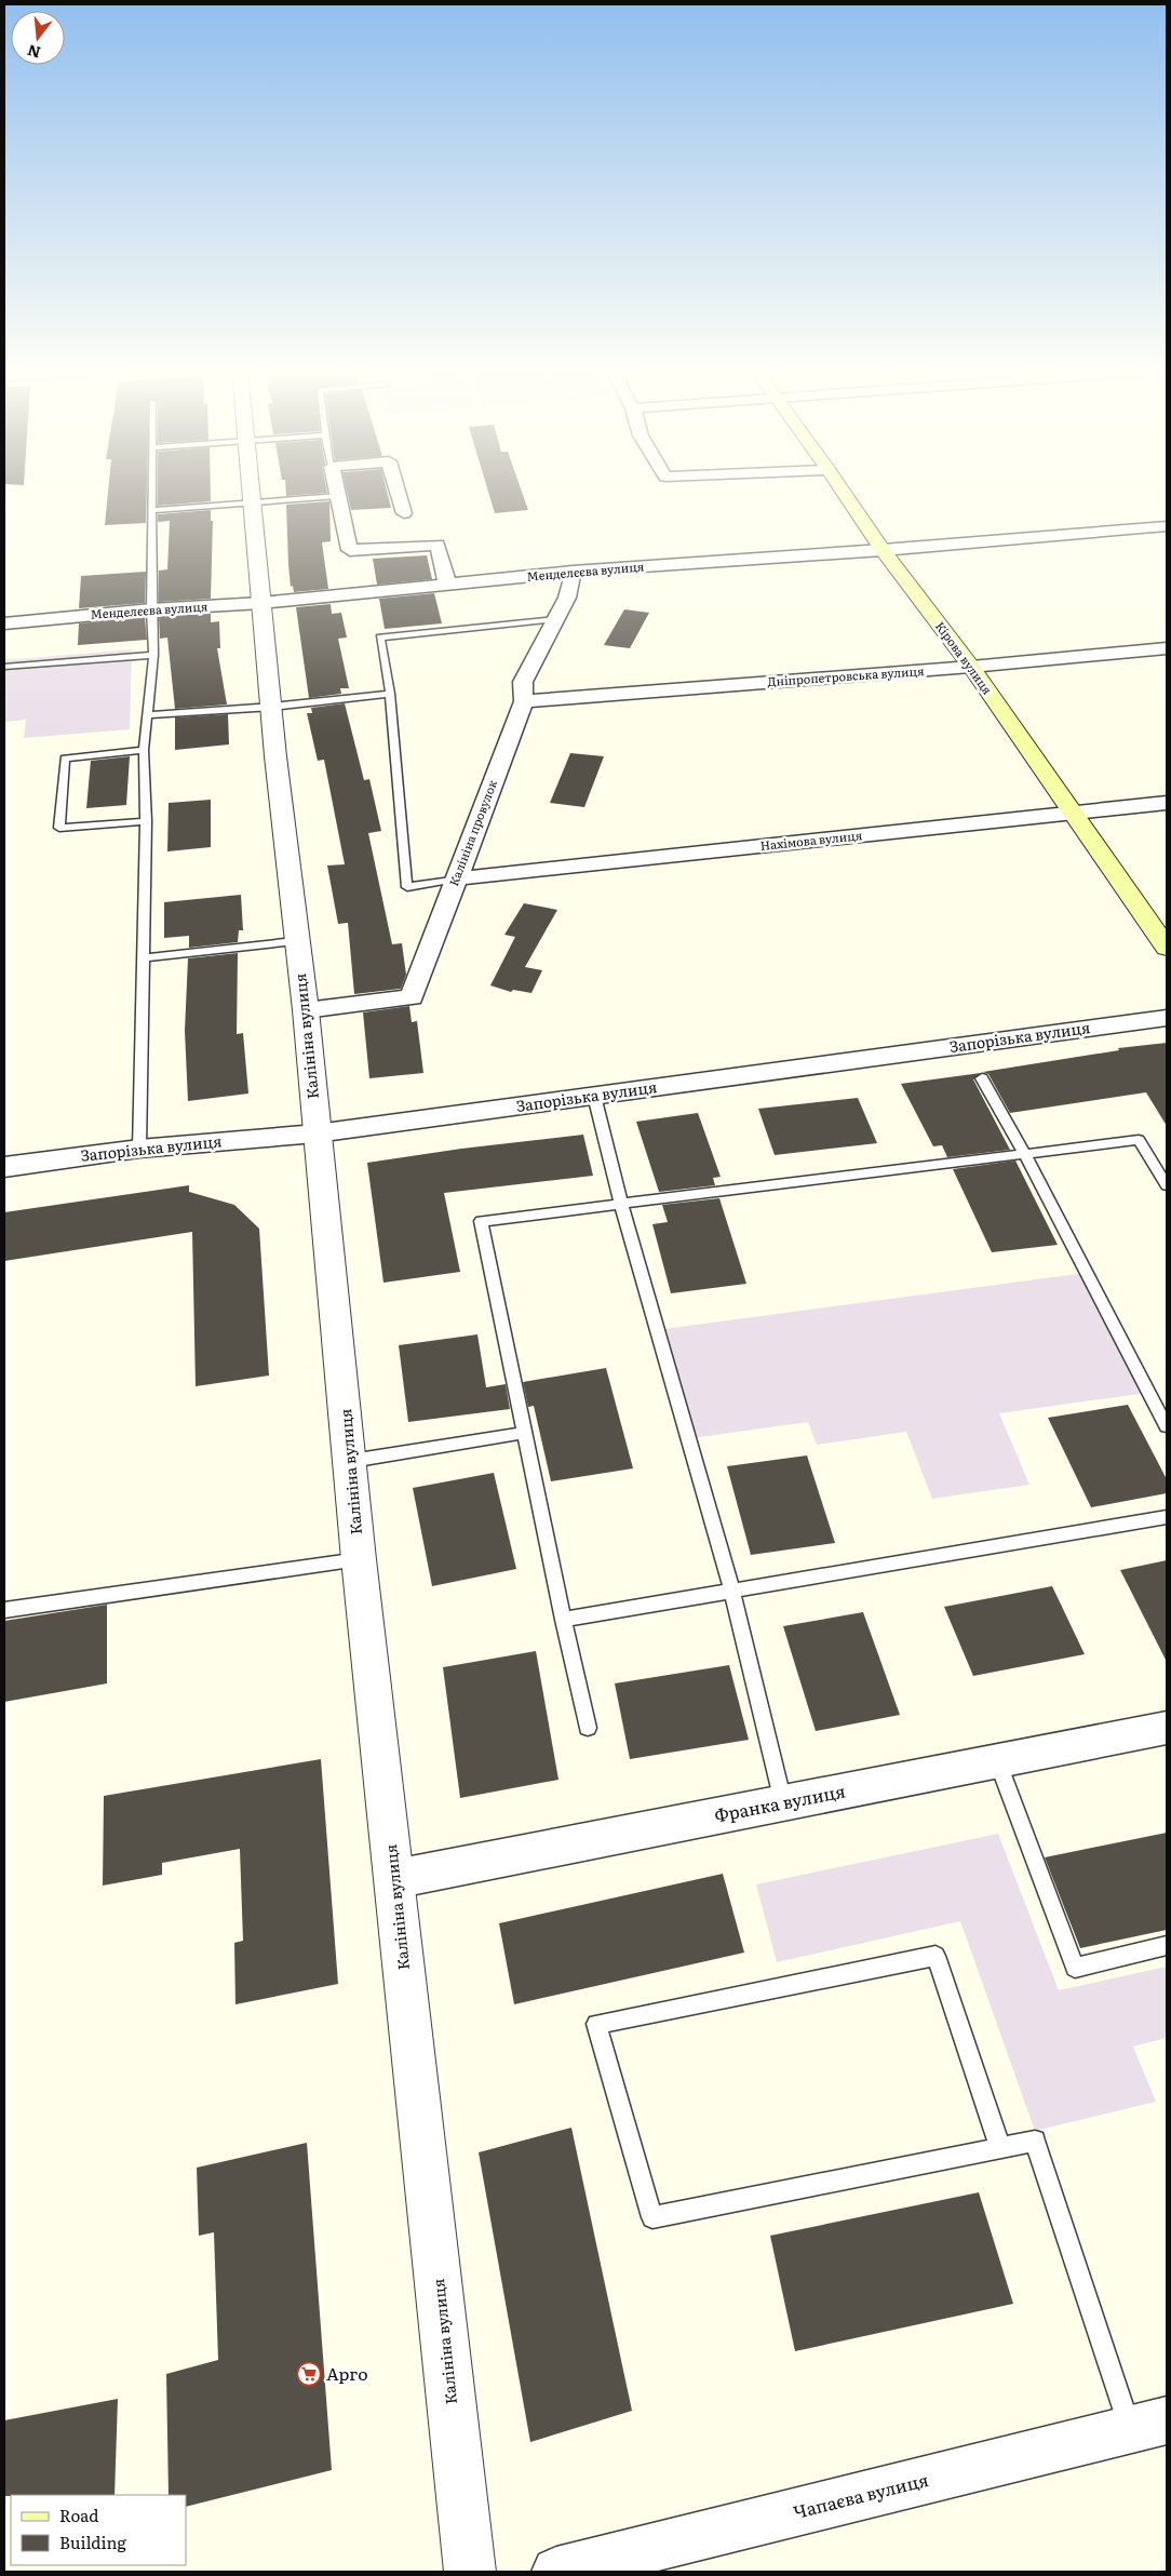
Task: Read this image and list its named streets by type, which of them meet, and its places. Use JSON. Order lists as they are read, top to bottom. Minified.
{"streets":{"main road":["Кірова вулиця"],"street":["Менделєєва вулиця","Дніпропетровська вулиця","Калініна провулок","Нахімова вулиця","Калініна вулиця","Запорізька вулиця","Франка вулиця","Чапаєва вулиця"]},"crossings":[["Менделєєва вулиця","Кірова вулиця"],["Менделєєва вулиця","Калініна провулок"],["Менделєєва вулиця","Калініна вулиця"],["Кірова вулиця","Дніпропетровська вулиця"],["Кірова вулиця","Нахімова вулиця"],["Дніпропетровська вулиця","Калініна провулок"],["Калініна провулок","Нахімова вулиця"],["Калініна провулок","Калініна вулиця"],["Калініна вулиця","Запорізька вулиця"],["Калініна вулиця","Франка вулиця"]],"places":{"supermarket":["Арго"]},"legend":["Road","Building"],"north":"bottom"}
